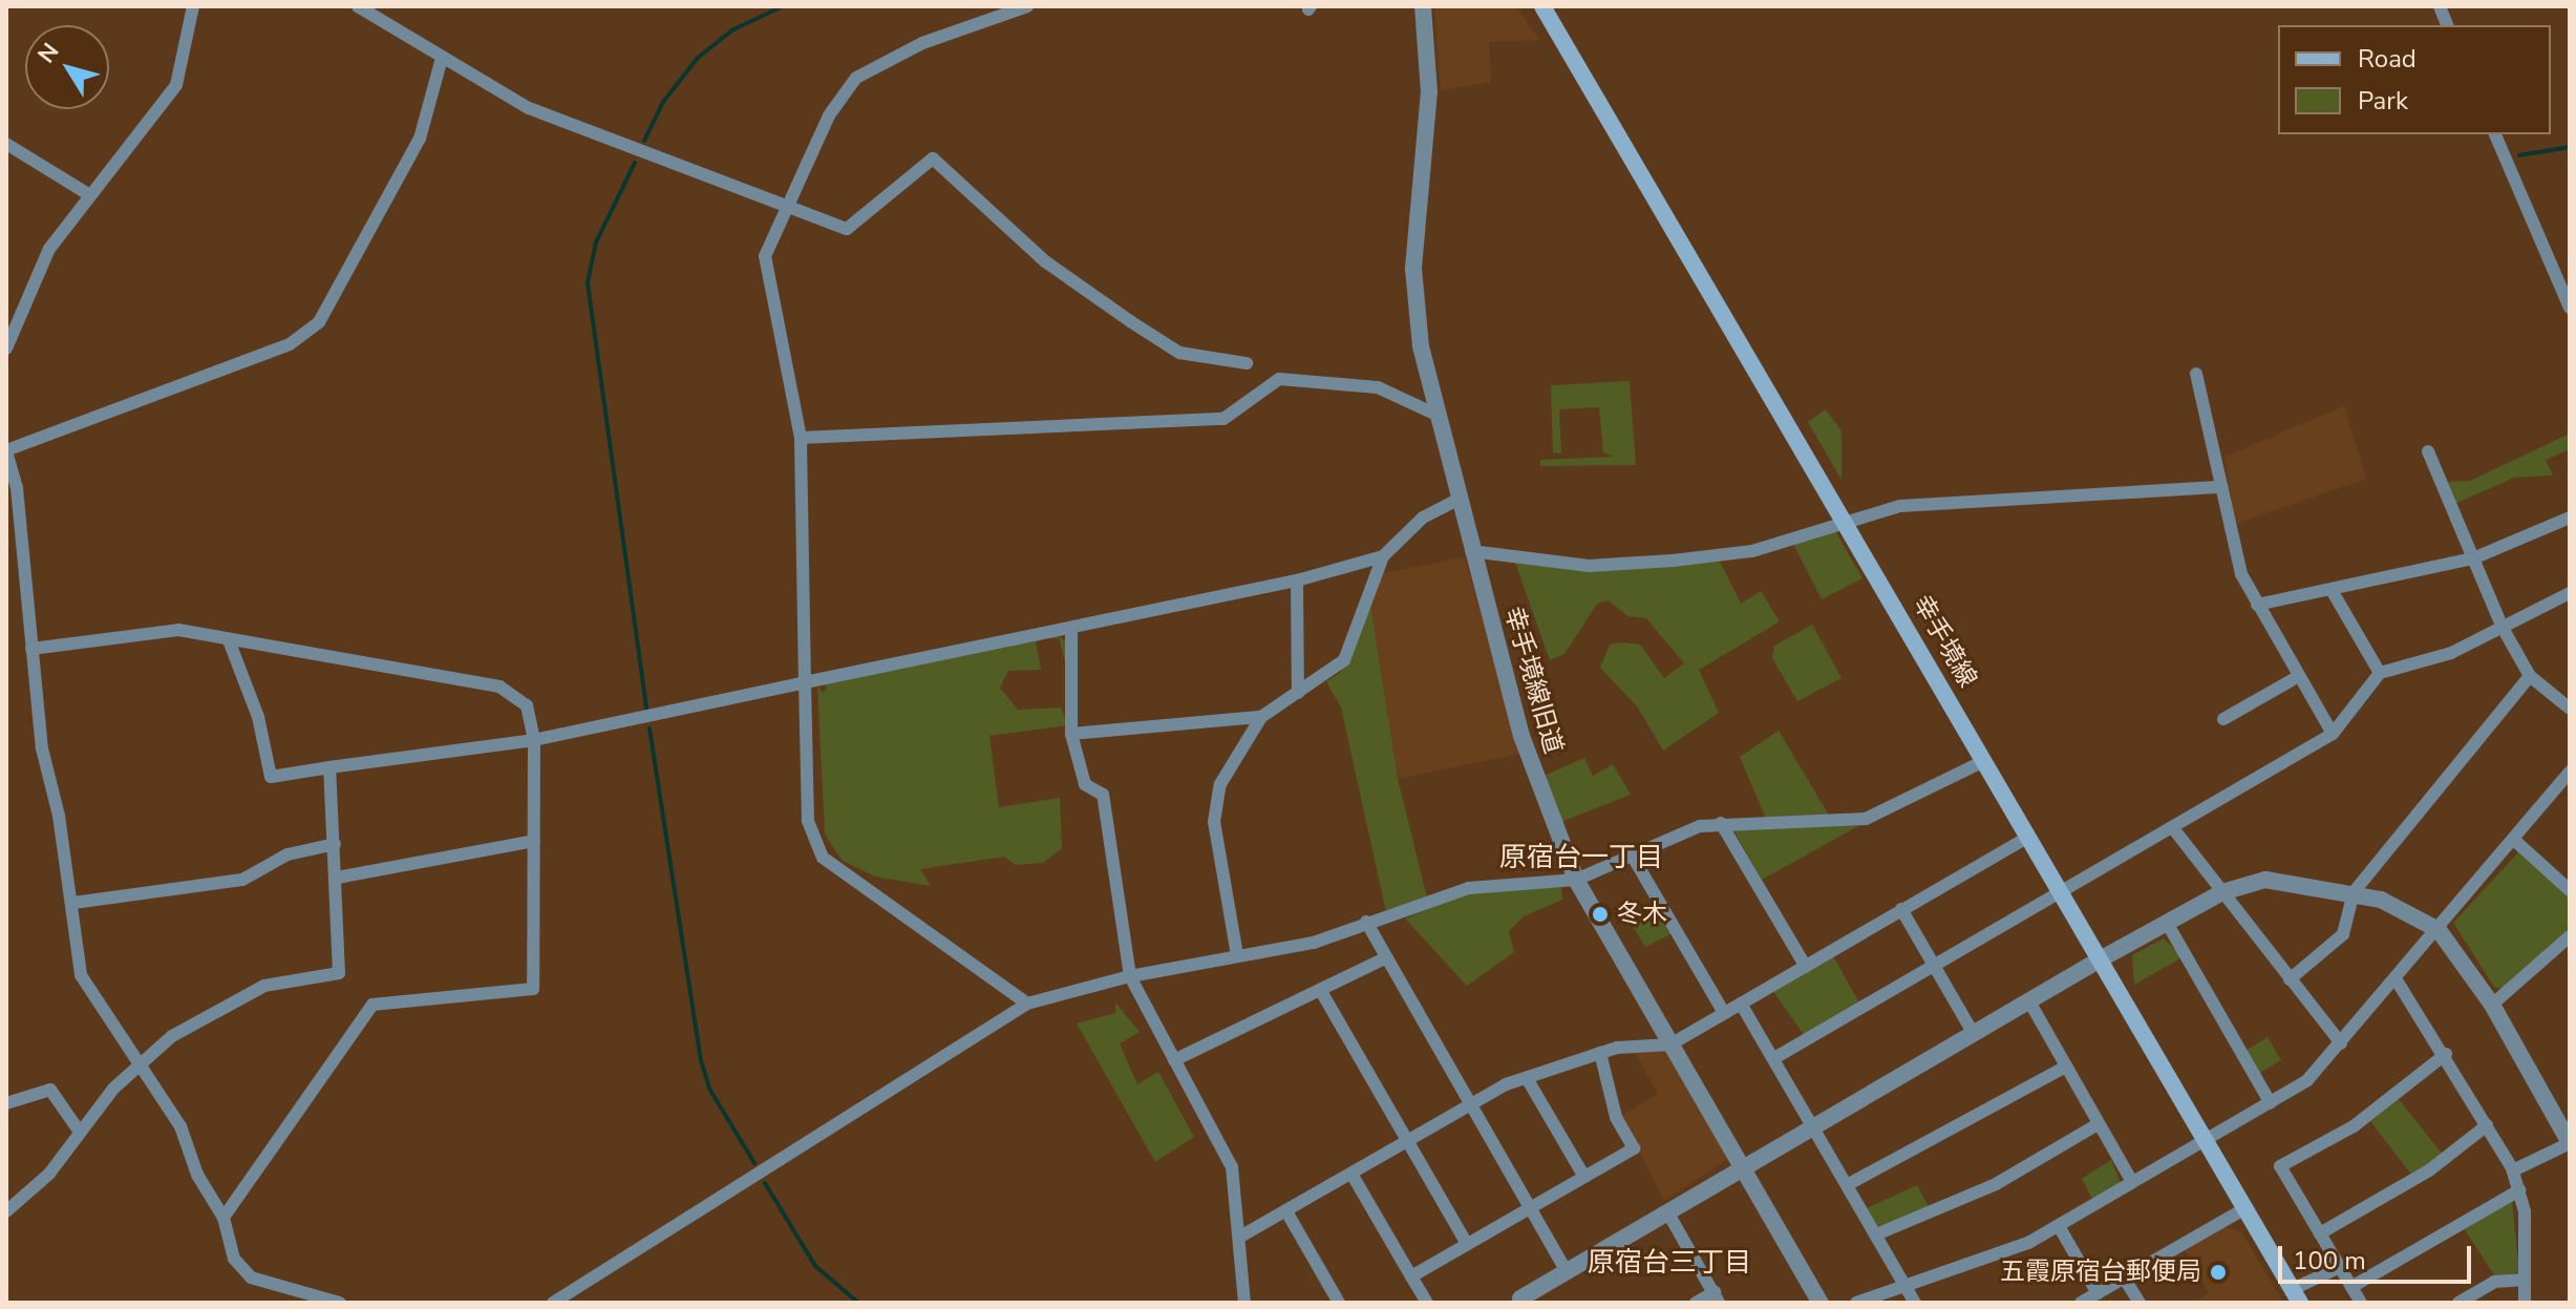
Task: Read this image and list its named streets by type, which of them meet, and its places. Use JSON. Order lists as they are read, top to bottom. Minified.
{"streets":{"main road":["幸手境線"],"street":["幸手境線旧道"]},"districts":["原宿台一丁目","原宿台三丁目"],"places":["冬木","五霞原宿台郵便局"],"legend":["Road","Park"],"scale_bar":"100 m","north":"top left"}
